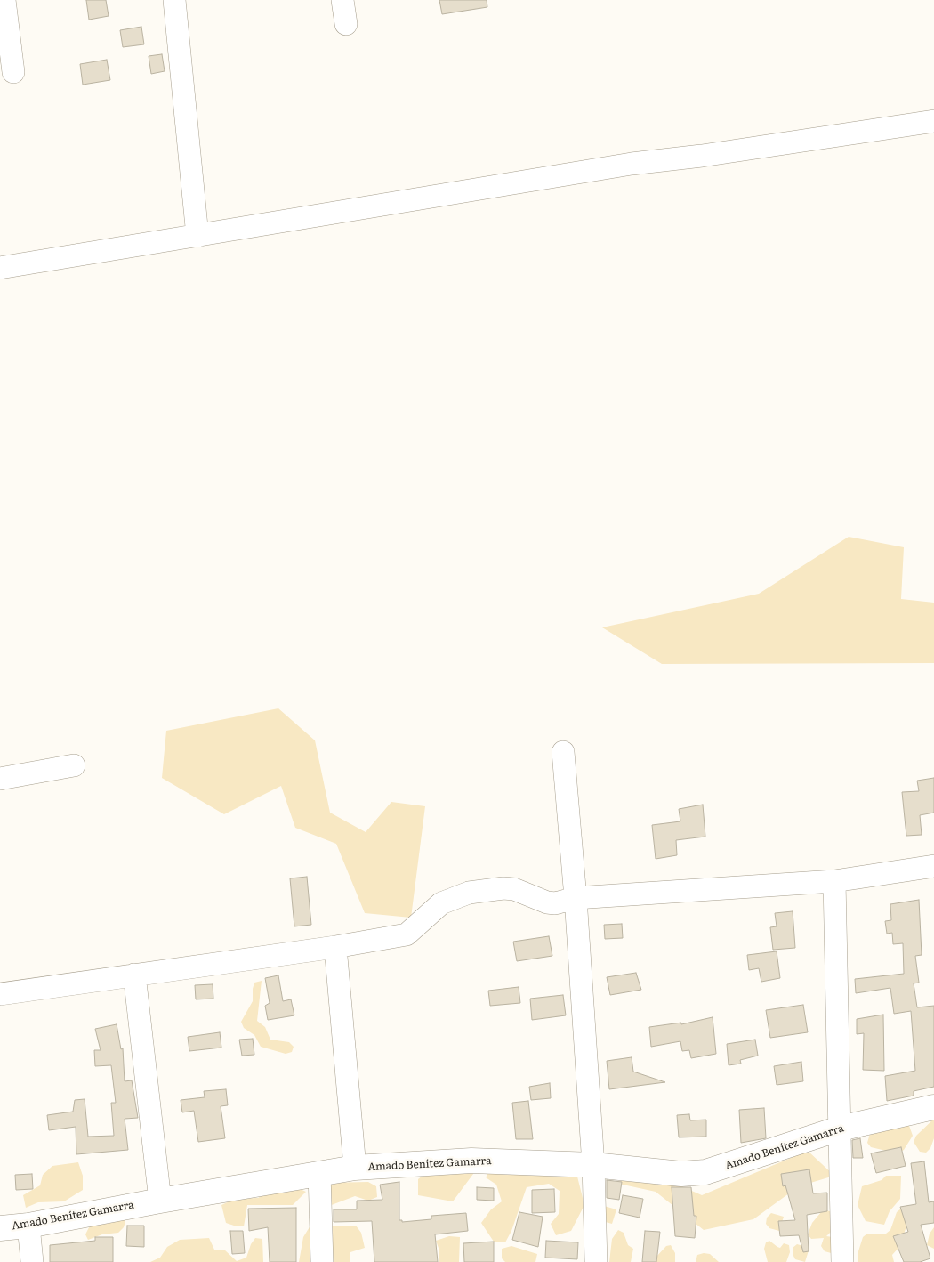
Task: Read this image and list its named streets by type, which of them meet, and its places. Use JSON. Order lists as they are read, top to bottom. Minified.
{"streets":{"main road":["Amado Benítez Gamarra"]}}
